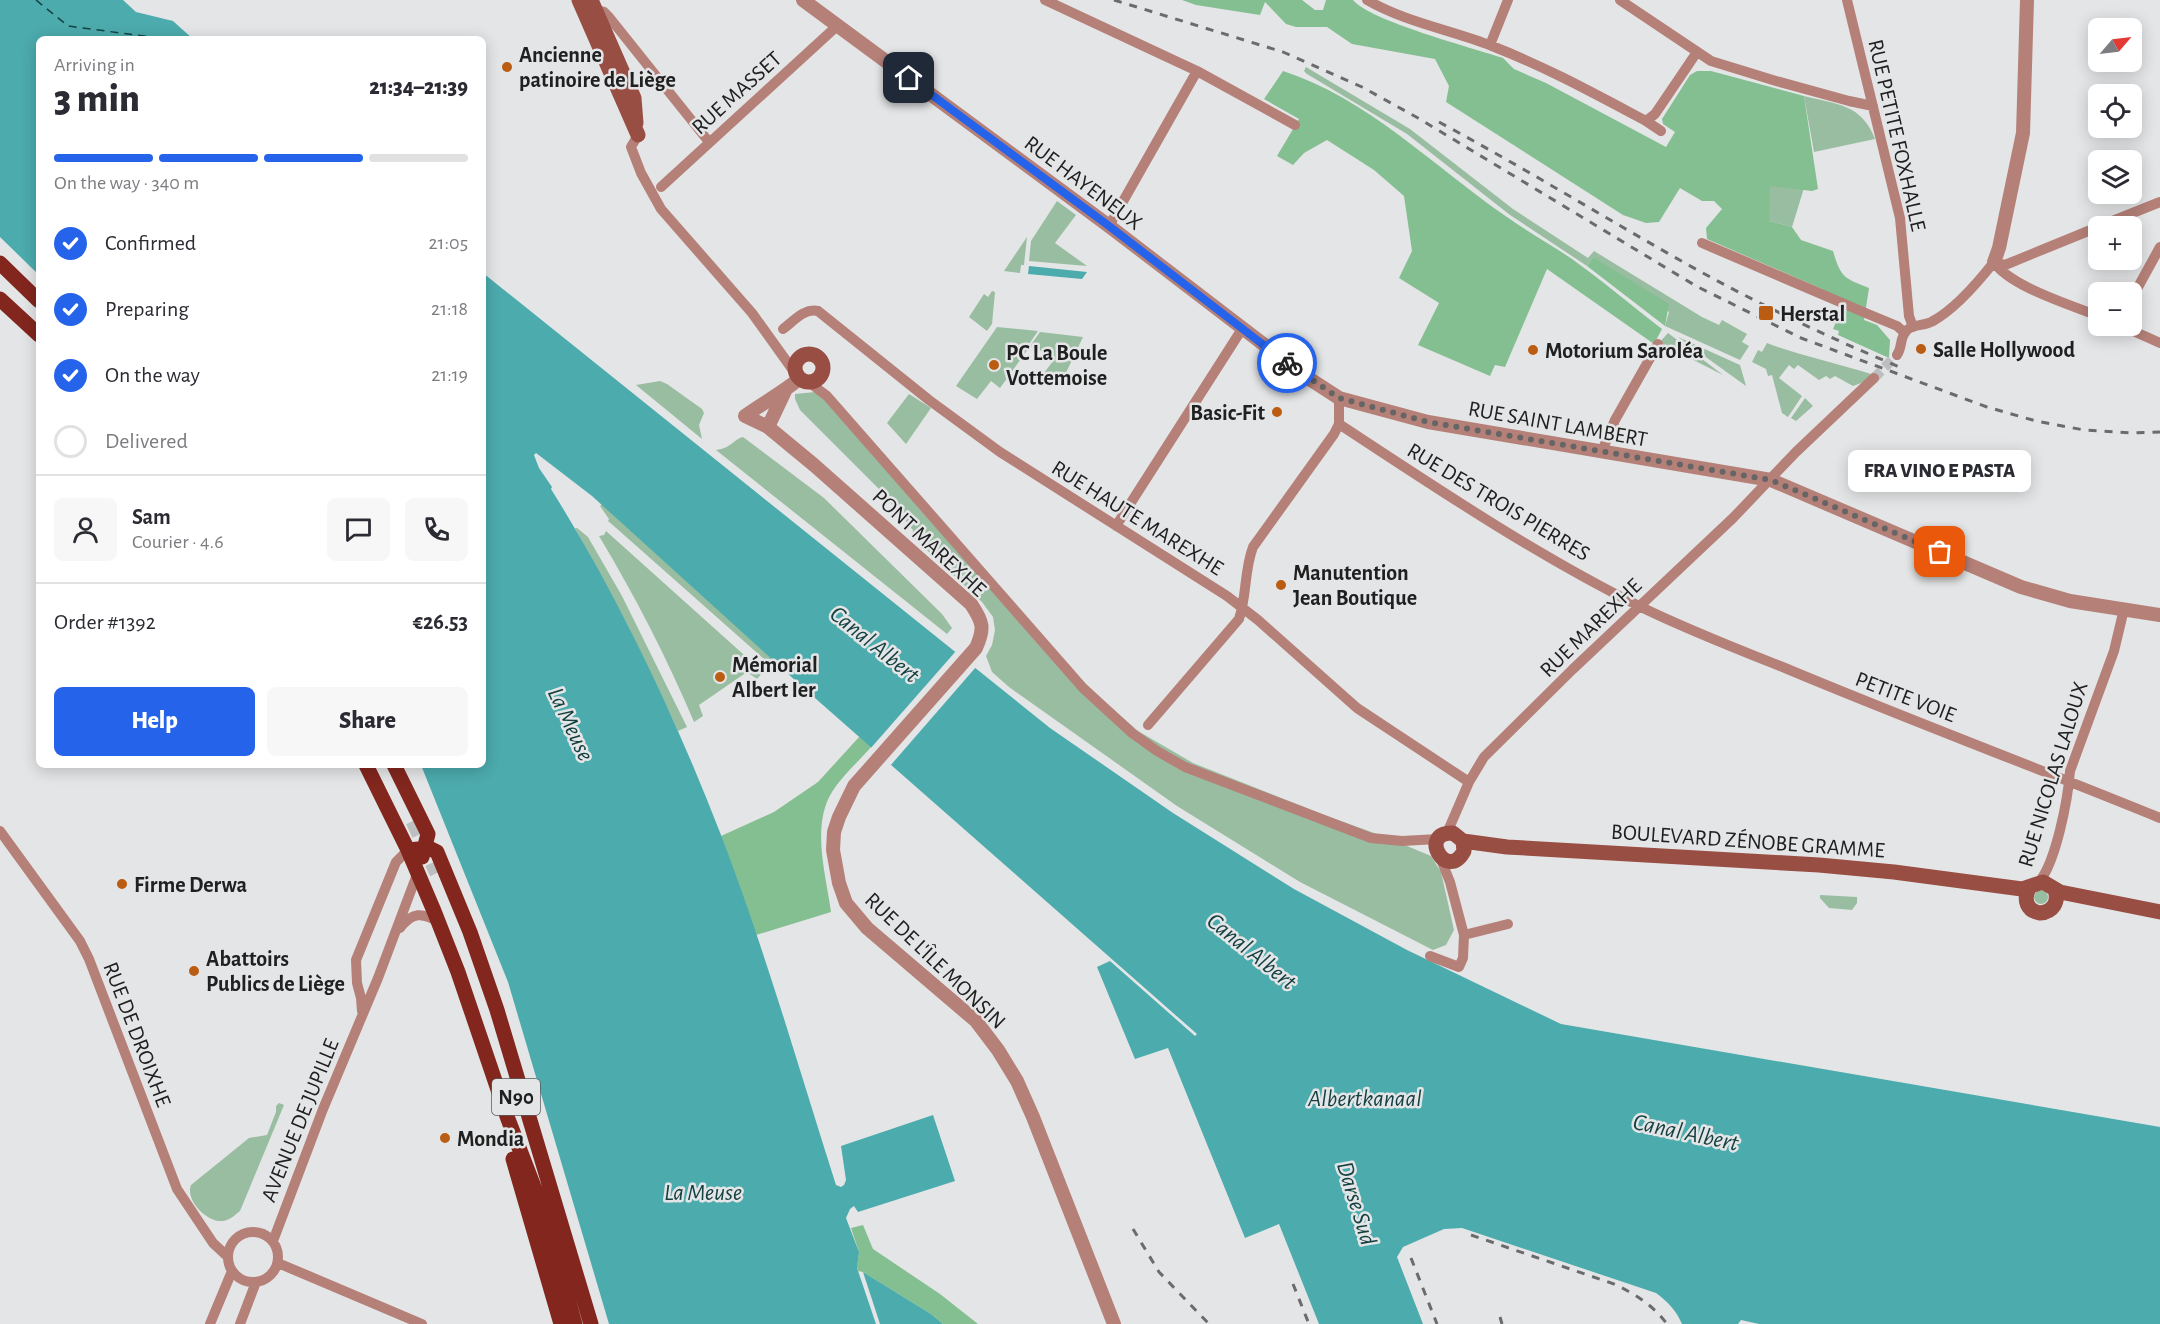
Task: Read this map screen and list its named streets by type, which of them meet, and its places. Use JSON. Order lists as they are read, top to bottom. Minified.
{"streets":{"main road":["BOULEVARD ZÉNOBE GRAMME","N90"],"street":["RUE MASSET","RUE PETITE FOXHALLE","RUE HAYENEUX","RUE SAINT LAMBERT","RUE DES TROIS PIERRES","RUE HAUTE MAREXHE","PONT MAREXHE","RUE MAREXHE","PETITE VOIE","RUE NICOLAS LALOUX","RUE DE L'ÎLE MONSIN","RUE DE DROIXHE","AVENUE DE JUPILLE"]},"crossings":[["RUE MASSET","RUE HAYENEUX"],["RUE HAYENEUX","RUE SAINT LAMBERT"],["RUE SAINT LAMBERT","RUE MAREXHE"],["RUE SAINT LAMBERT","RUE NICOLAS LALOUX"],["RUE DES TROIS PIERRES","RUE MAREXHE"],["RUE DES TROIS PIERRES","PETITE VOIE"],["RUE HAUTE MAREXHE","RUE MAREXHE"],["PONT MAREXHE","RUE DE L'ÎLE MONSIN"],["RUE MAREXHE","PETITE VOIE"],["RUE MAREXHE","BOULEVARD ZÉNOBE GRAMME"],["PETITE VOIE","RUE NICOLAS LALOUX"],["RUE NICOLAS LALOUX","BOULEVARD ZÉNOBE GRAMME"],["RUE DE DROIXHE","AVENUE DE JUPILLE"],["N90","AVENUE DE JUPILLE"]],"water":["Canal Albert","La Meuse","Albertkanaal","Darse Sud"],"places":{"other":["Ancienne patinoire de Liège","Salle Hollywood","Motorium Saroléa","PC La Boule Vottemoise","Basic-Fit","FRA VINO E PASTA","Manutention Jean Boutique","Mémorial Albert Ier","Firme Derwa","Abattoirs Publics de Liège","Mondia"],"transit":["Herstal"]},"north":"top right","page":{"map_buttons":["+","−"],"heading":["3 min","Arriving in","21:34–21:39"],"panel":["Sam","Courier · 4.6","Order #1392","€26.53"],"bar":"On the way · 340 m","list":[["Confirmed","21:05"],["Preparing","21:18"],["On the way","21:19"],"Delivered"],"bubble":"FRA VINO E PASTA","buttons":["Help","Share"]}}
